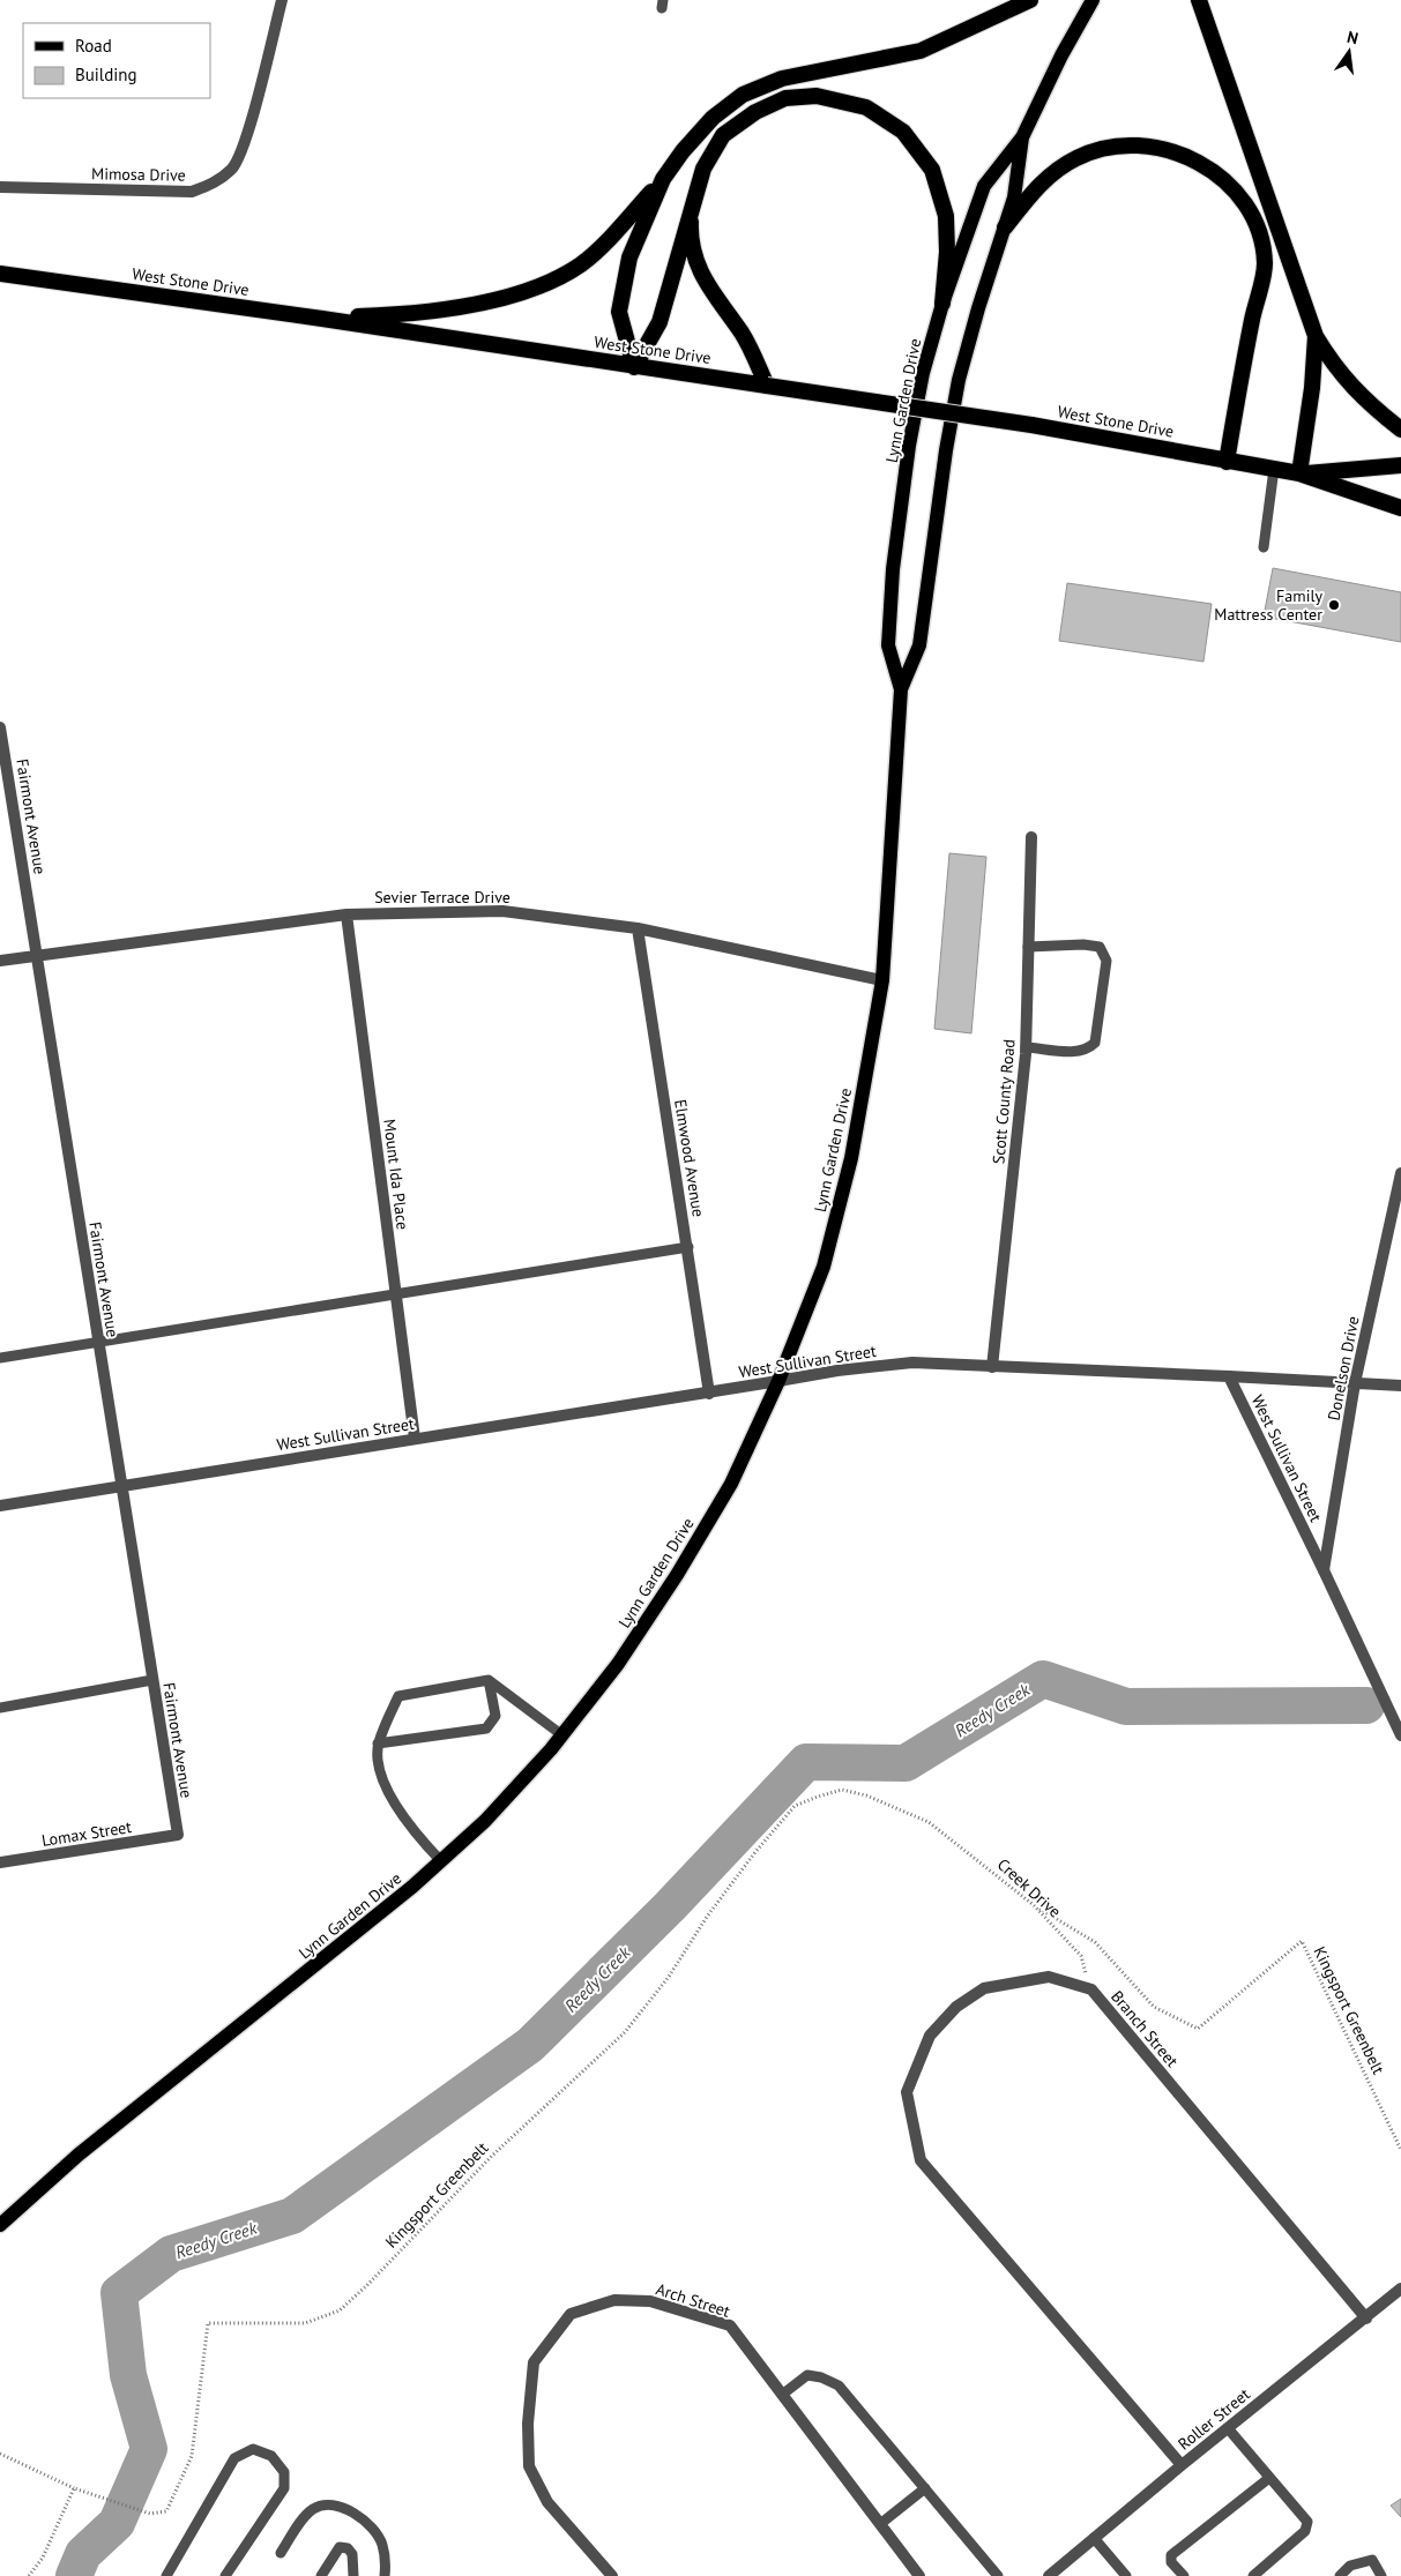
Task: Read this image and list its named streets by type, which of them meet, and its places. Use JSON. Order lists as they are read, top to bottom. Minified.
{"streets":{"highway":["West Stone Drive"],"main road":["Lynn Garden Drive"],"street":["Mimosa Drive","Fairmont Avenue","Sevier Terrace Drive","Scott County Road","Elmwood Avenue","Mount Ida Place","West Sullivan Street","Donelson Drive","Lomax Street","Branch Street","Arch Street","Roller Street"],"path":["Creek Drive","Kingsport Greenbelt"]},"crossings":[["Lynn Garden Drive","Sevier Terrace Drive"],["Lynn Garden Drive","West Sullivan Street"],["Fairmont Avenue","Sevier Terrace Drive"],["Fairmont Avenue","West Sullivan Street"],["Fairmont Avenue","Lomax Street"],["Sevier Terrace Drive","Elmwood Avenue"],["Sevier Terrace Drive","Mount Ida Place"],["Scott County Road","West Sullivan Street"],["Elmwood Avenue","West Sullivan Street"],["Mount Ida Place","West Sullivan Street"],["West Sullivan Street","Donelson Drive"],["Creek Drive","Kingsport Greenbelt"],["Creek Drive","Branch Street"],["Branch Street","Roller Street"]],"water":["Reedy Creek"],"places":["Family Mattress Center"],"legend":["Road","Building"],"north":"top"}
